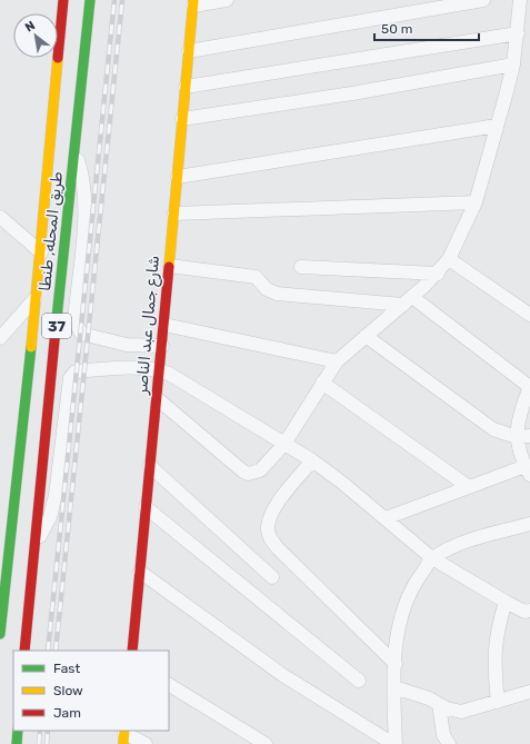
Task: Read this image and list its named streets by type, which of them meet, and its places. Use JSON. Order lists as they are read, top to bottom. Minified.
{"streets":{"main road":["طريق المحله, طنطا","شارع جمال عبد الناصر","37"]},"legend":["Fast","Slow","Jam"],"scale_bar":"50 m","north":"top left"}
